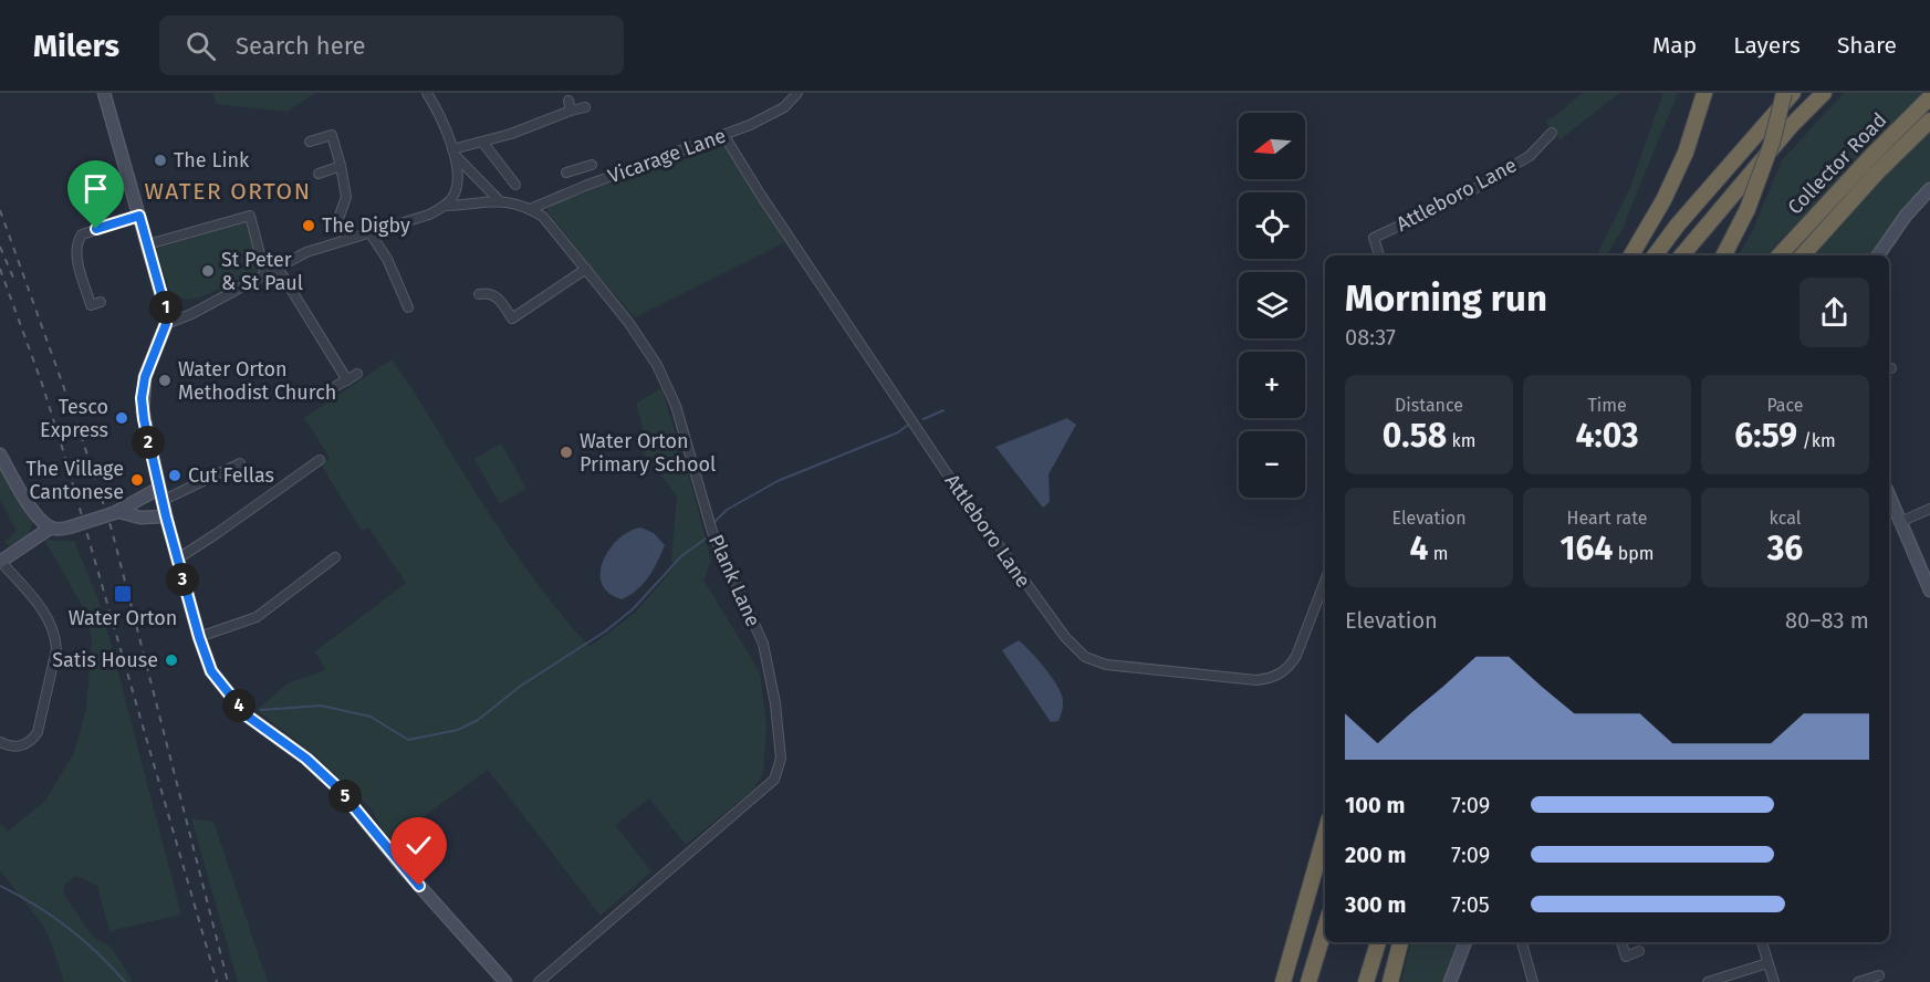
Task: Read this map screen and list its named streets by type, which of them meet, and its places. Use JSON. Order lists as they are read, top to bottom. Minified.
{"streets":{"highway":["Collector Road"],"street":["Vicarage Lane","Attleboro Lane","Plank Lane"]},"crossings":[["Vicarage Lane","Attleboro Lane"],["Vicarage Lane","Plank Lane"]],"districts":["WATER ORTON"],"places":{"other":["The Link","The Digby","St Peter & St Paul","Water Orton Methodist Church","Tesco Express","Water Orton Primary School","Cut Fellas","The Village Cantonese","Satis House"],"transit":["Water Orton"]},"north":"left","page":{"header":"Milers","search":"Search here","nav":["Map","Layers","Share"],"map_buttons":["+","−"],"heading":["Morning run","08:37"],"pins":["1","2","3","4","5"],"stats":[["Distance","0.58 km"],["Time","4:03"],["Pace","6:59 /km"],["Elevation","4 m"],["Heart rate","164 bpm"],["kcal","36"]],"chart":["Elevation","80–83 m"],"list":[{"name":"100 m","note":"7:09"},{"name":"200 m","note":"7:09"},{"name":"300 m","note":"7:05"}]}}
